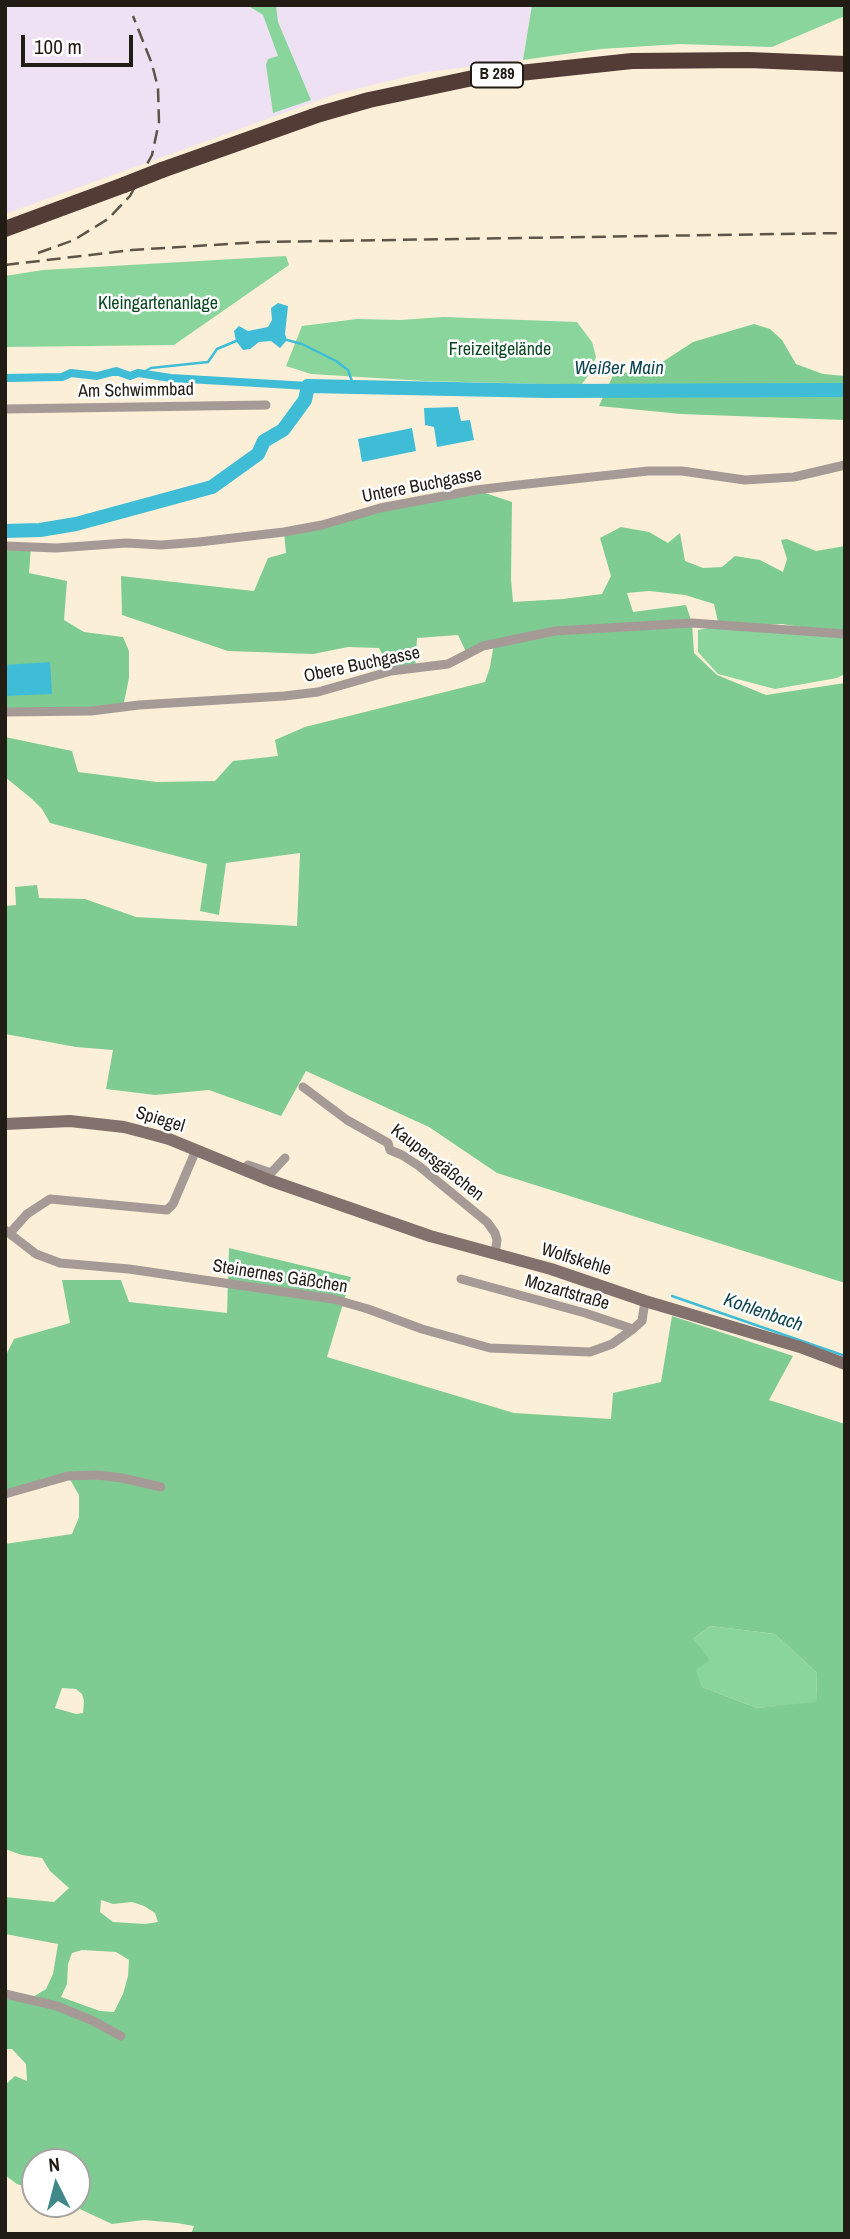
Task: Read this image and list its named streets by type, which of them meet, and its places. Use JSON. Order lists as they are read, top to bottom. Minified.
{"streets":{"highway":["B 289"],"street":["Am Schwimmbad","Untere Buchgasse","Obere Buchgasse","Spiegel","Kaupersgäßchen","Wolfskehle","Steinernes Gäßchen","Mozartstraße"]},"crossings":[["Spiegel","Wolfskehle"],["Kaupersgäßchen","Wolfskehle"],["Steinernes Gäßchen","Mozartstraße"]],"water":["Weißer Main","Kohlenbach"],"parks":["Kleingartenanlage","Freizeitgelände"],"scale_bar":"100 m","north":"top"}
